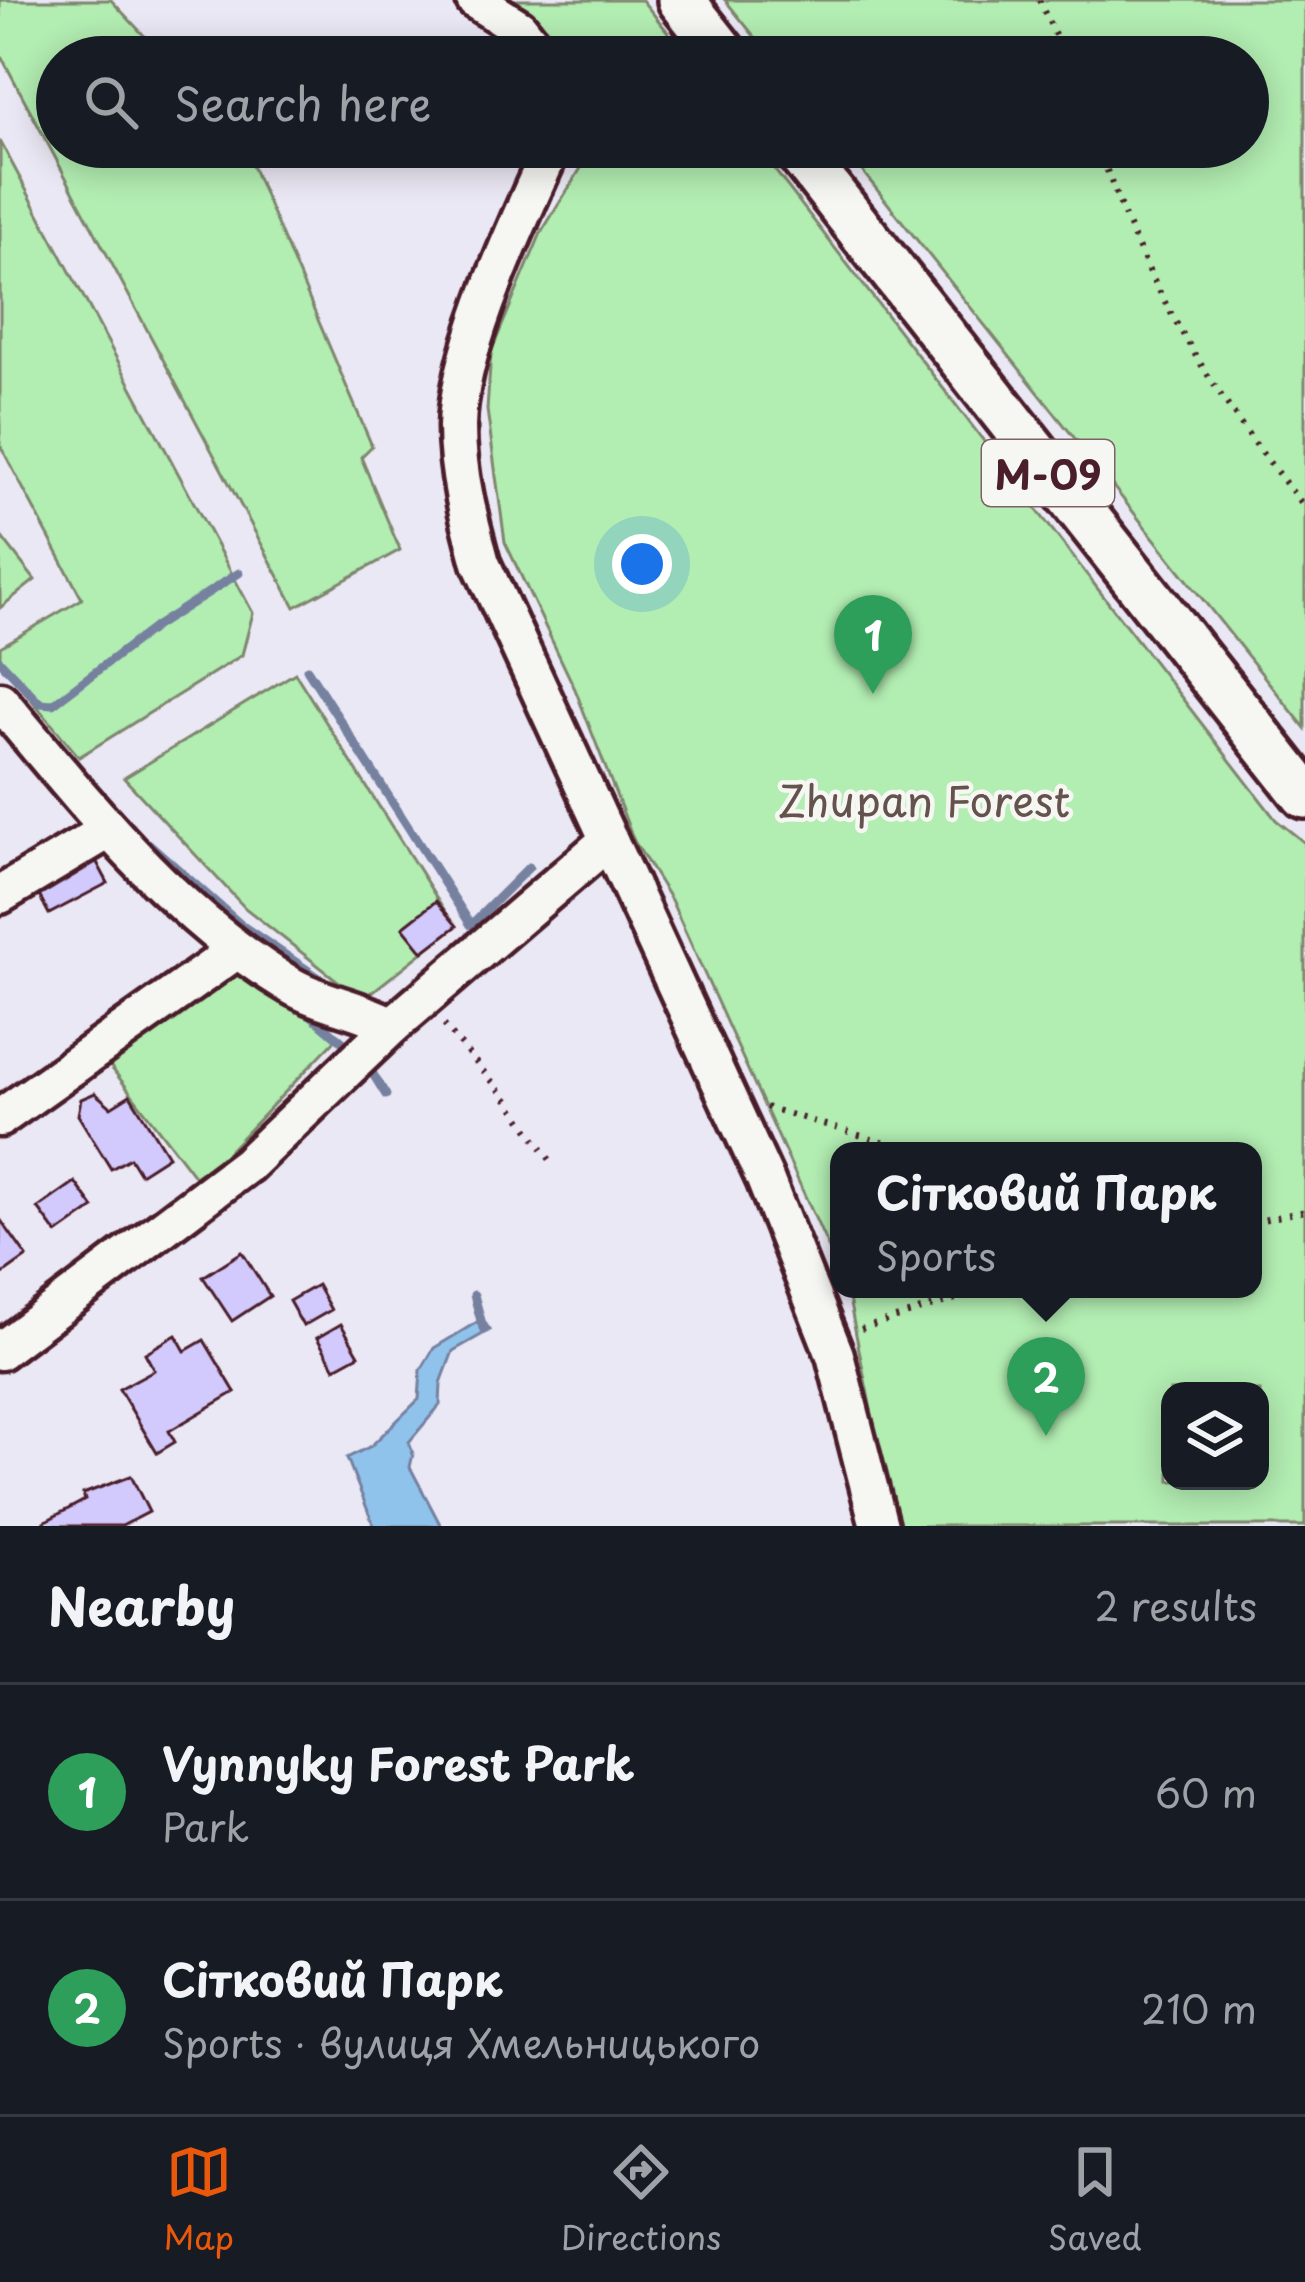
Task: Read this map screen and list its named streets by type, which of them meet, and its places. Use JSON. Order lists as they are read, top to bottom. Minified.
{"streets":{"main road":["М-09"]},"parks":["Zhupan Forest"],"page":{"search":"Search here","pins":["1","2"],"popup":["Сітковий Парк","Sports"],"heading":["Nearby","2 results"],"list":[{"mark":"1","name":"Vynnyky Forest Park","note":"Park","value":"60 m"},{"mark":"2","name":"Сітковий Парк","note":"Sports · вулиця Хмельницького","value":"210 m"}],"nav":["Map","Directions","Saved"]}}
